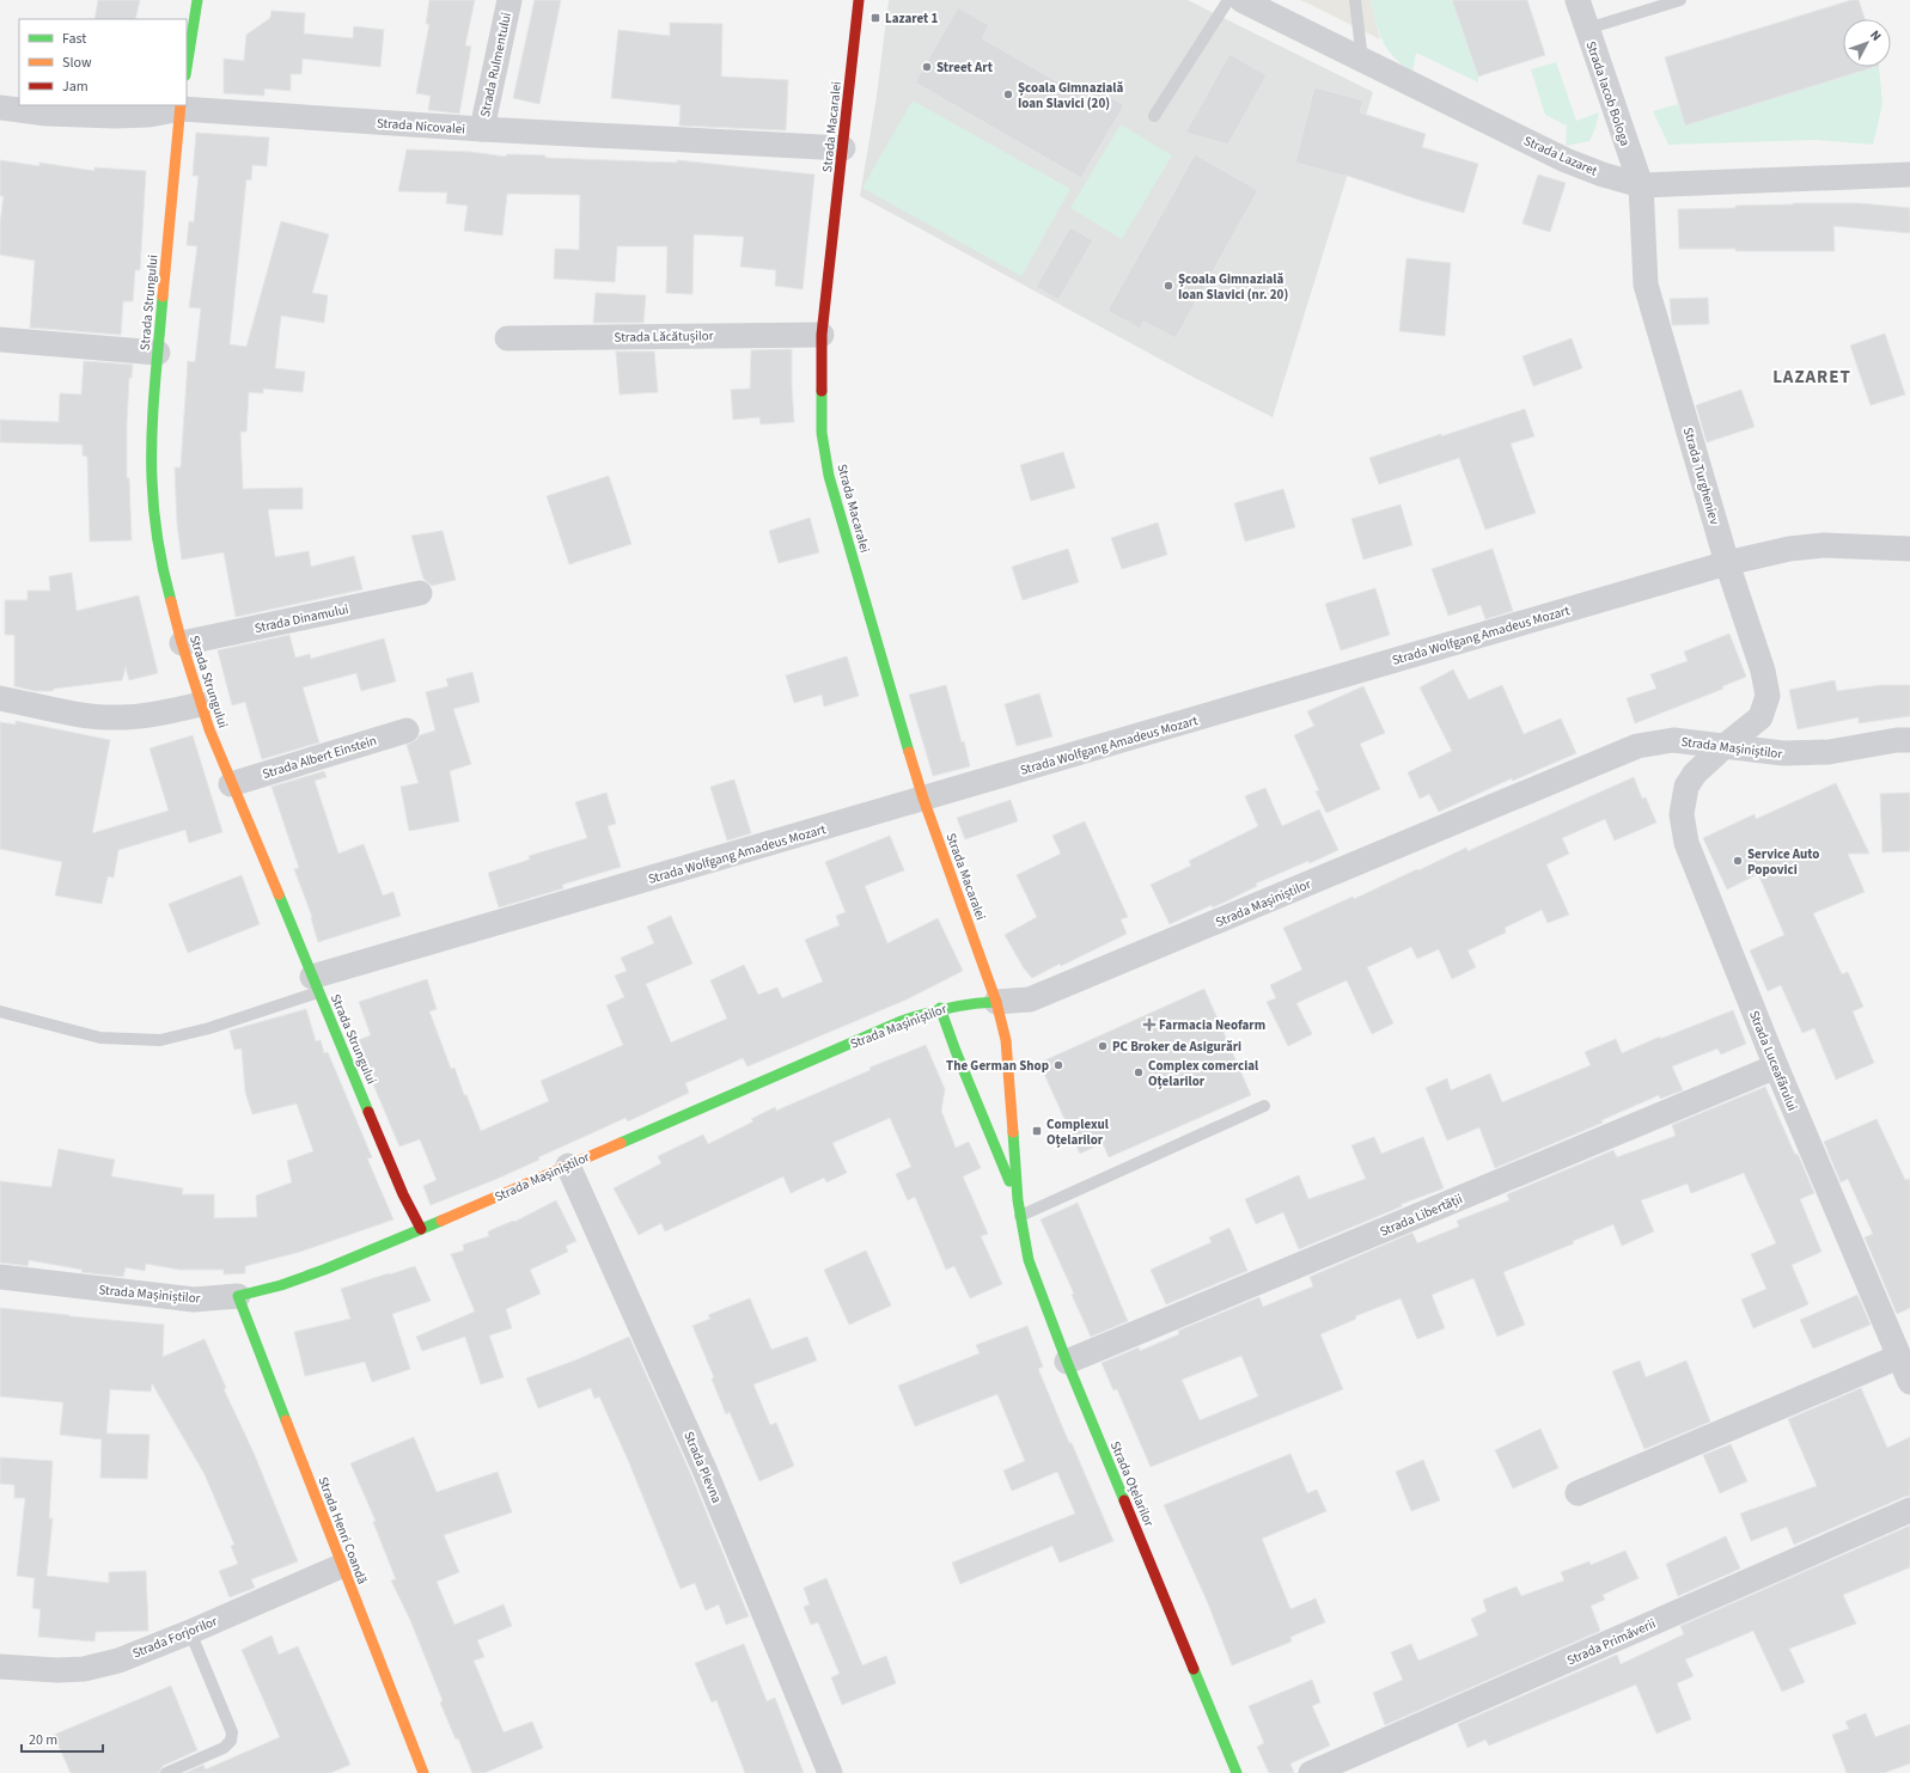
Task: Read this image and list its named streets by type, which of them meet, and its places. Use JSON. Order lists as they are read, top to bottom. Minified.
{"streets":{"street":["Strada Rulmentului","Strada Iacob Bologa","Strada Nicovalei","Strada Macaralei","Strada Lazaret","Strada Strungului","Strada Lăcătușilor","Strada Turgheniev","Strada Dinamului","Strada Wolfgang Amadeus Mozart","Strada Mașiniștilor","Strada Albert Einstein","Strada Luceafărului","Strada Libertății","Strada Plevna","Strada Oțelarilor","Strada Henri Coandă","Strada Forjorilor","Strada Primăverii"]},"crossings":[["Strada Rulmentului","Strada Nicovalei"],["Strada Iacob Bologa","Strada Lazaret"],["Strada Iacob Bologa","Strada Turgheniev"],["Strada Nicovalei","Strada Macaralei"],["Strada Nicovalei","Strada Strungului"],["Strada Macaralei","Strada Lăcătușilor"],["Strada Macaralei","Strada Wolfgang Amadeus Mozart"],["Strada Macaralei","Strada Mașiniștilor"],["Strada Macaralei","Strada Oțelarilor"],["Strada Lazaret","Strada Turgheniev"],["Strada Strungului","Strada Dinamului"],["Strada Strungului","Strada Wolfgang Amadeus Mozart"],["Strada Strungului","Strada Mașiniștilor"],["Strada Strungului","Strada Albert Einstein"],["Strada Turgheniev","Strada Wolfgang Amadeus Mozart"],["Strada Turgheniev","Strada Mașiniștilor"],["Strada Turgheniev","Strada Luceafărului"],["Strada Mașiniștilor","Strada Luceafărului"],["Strada Mașiniștilor","Strada Plevna"],["Strada Mașiniștilor","Strada Oțelarilor"],["Strada Mașiniștilor","Strada Henri Coandă"],["Strada Luceafărului","Strada Libertății"],["Strada Libertății","Strada Oțelarilor"],["Strada Henri Coandă","Strada Forjorilor"]],"districts":["LAZARET"],"places":{"transit":["Lazaret 1","Complexul Oțelarilor"],"other":["Street Art","Școala Gimnazială Ioan Slavici (20)","Școala Gimnazială Ioan Slavici (nr. 20)","Service Auto Popovici","PC Broker de Asigurări","The German Shop","Complex comercial Oțelarilor"],"health":["Farmacia Neofarm"]},"legend":["Fast","Slow","Jam"],"scale_bar":"20 m","north":"top right"}
